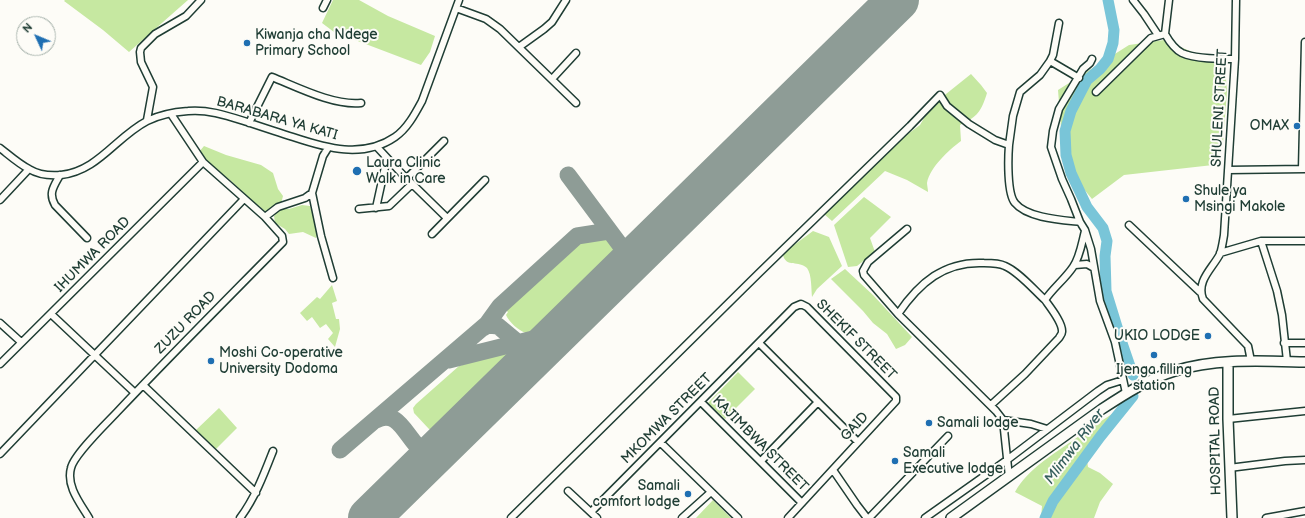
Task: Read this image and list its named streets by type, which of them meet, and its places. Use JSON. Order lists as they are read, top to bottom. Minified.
{"streets":{"main road":["HOSPITAL ROAD"],"street":["SHULENI STREET","BARABARA YA KATI","IHUMWA ROAD","ZUZU ROAD","SHEKIF STREET","MKOMWA STREET","GAID","KAJIMBWA STREET"]},"crossings":[["BARABARA YA KATI","ZUZU ROAD"],["IHUMWA ROAD","ZUZU ROAD"],["SHEKIF STREET","MKOMWA STREET"],["SHEKIF STREET","GAID"],["MKOMWA STREET","KAJIMBWA STREET"],["GAID","KAJIMBWA STREET"]],"water":["Mlimwa River"],"places":["Kiwanja cha Ndege Primary School","OMAX","Laura Clinic Walk in Care","Shule ya Msingi Makole","UKIO LODGE","Ijenga filling station","Moshi Co-operative University Dodoma","Samali lodge","Samali Executive lodge","Samali comfort lodge"],"north":"top left"}
